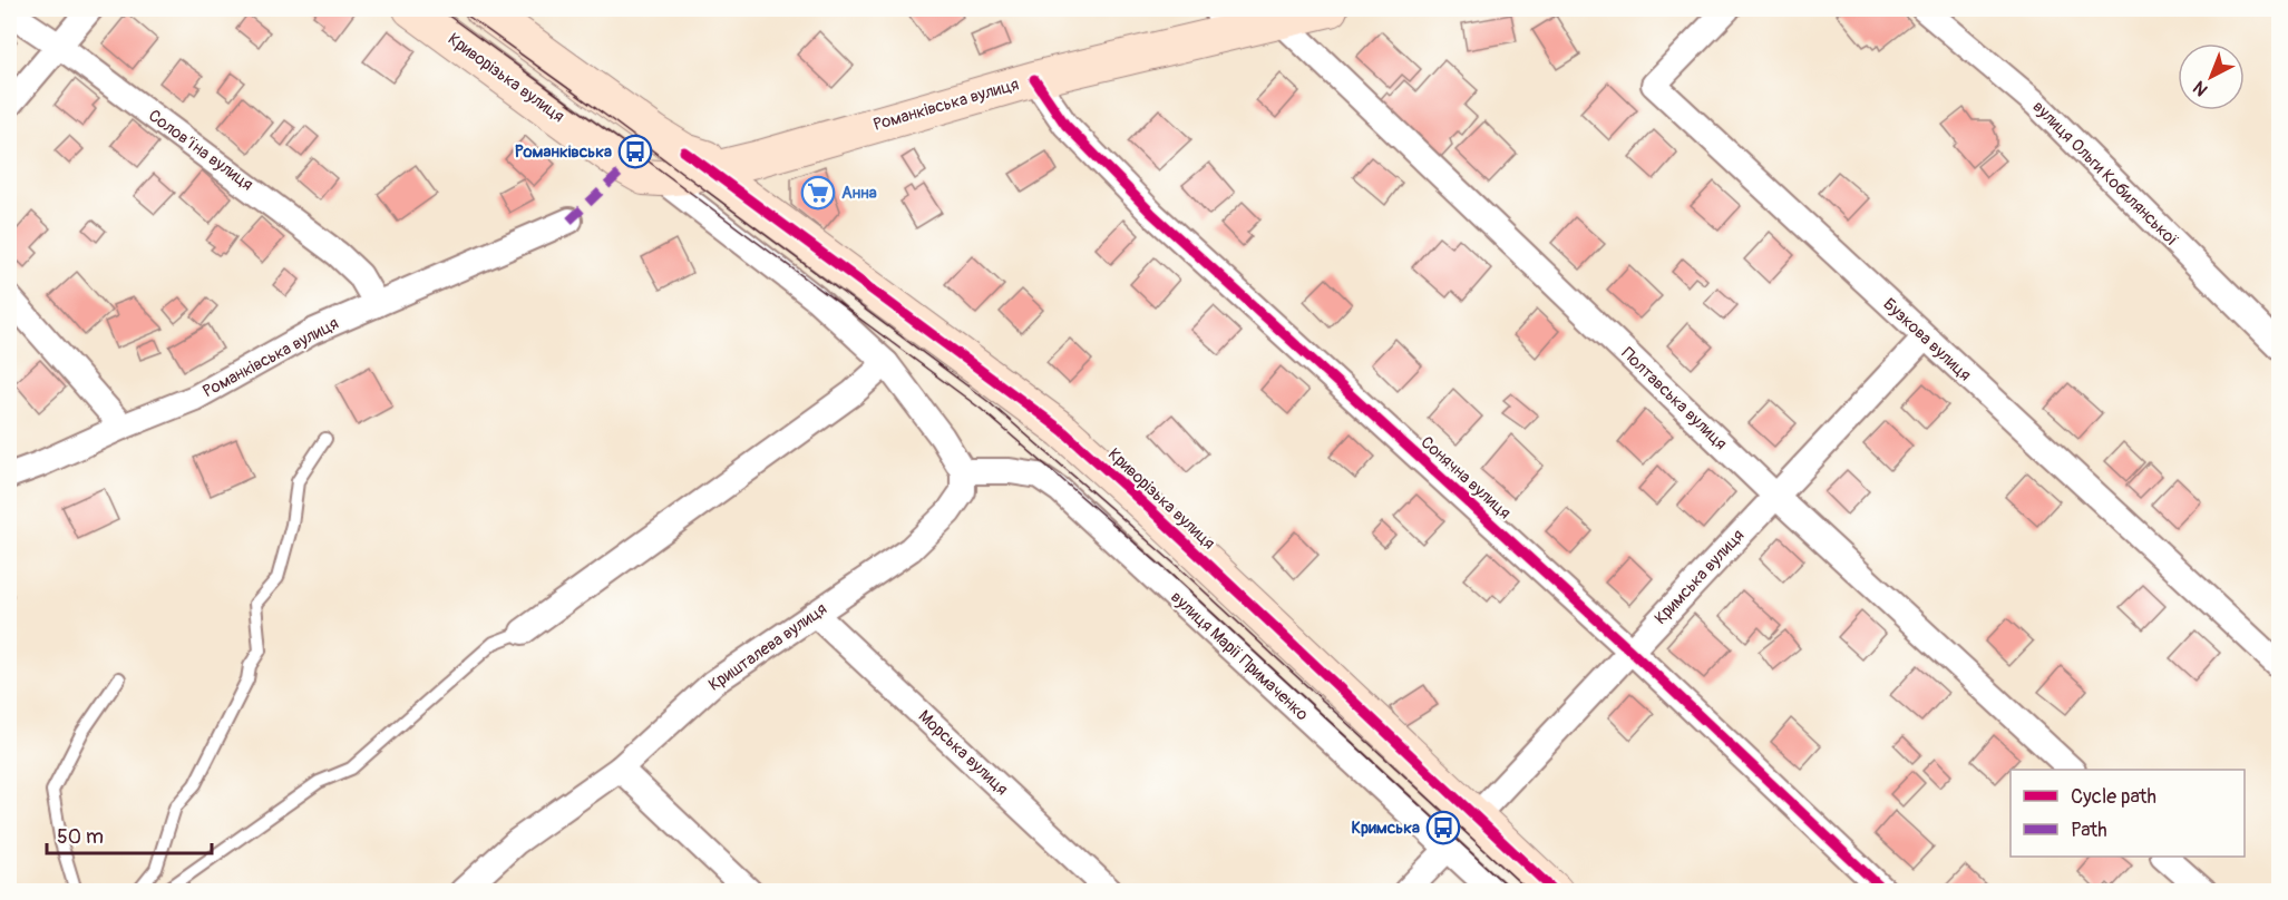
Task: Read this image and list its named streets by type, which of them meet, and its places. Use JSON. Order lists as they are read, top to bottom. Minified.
{"streets":{"main road":["Криворізька вулиця","Романківська вулиця"],"street":["Соловʼїна вулиця","вулиця Ольги Кобилянської","Бузкова вулиця","Полтавська вулиця","Сонячна вулиця","Кримська вулиця","Кришталева вулиця","вулиця Марії Примаченко","Морська вулиця"]},"crossings":[["Криворізька вулиця","Романківська вулиця"],["Криворізька вулиця","Кримська вулиця"],["Романківська вулиця","Соловʼїна вулиця"],["Романківська вулиця","Полтавська вулиця"],["Романківська вулиця","Сонячна вулиця"],["Бузкова вулиця","Кримська вулиця"],["Полтавська вулиця","Кримська вулиця"],["Сонячна вулиця","Кримська вулиця"],["Кришталева вулиця","вулиця Марії Примаченко"],["Кришталева вулиця","Морська вулиця"]],"places":{"bus stop":["Романківська","Кримська"],"supermarket":["Анна"]},"legend":["Cycle path","Path"],"scale_bar":"50 m","north":"bottom left"}
